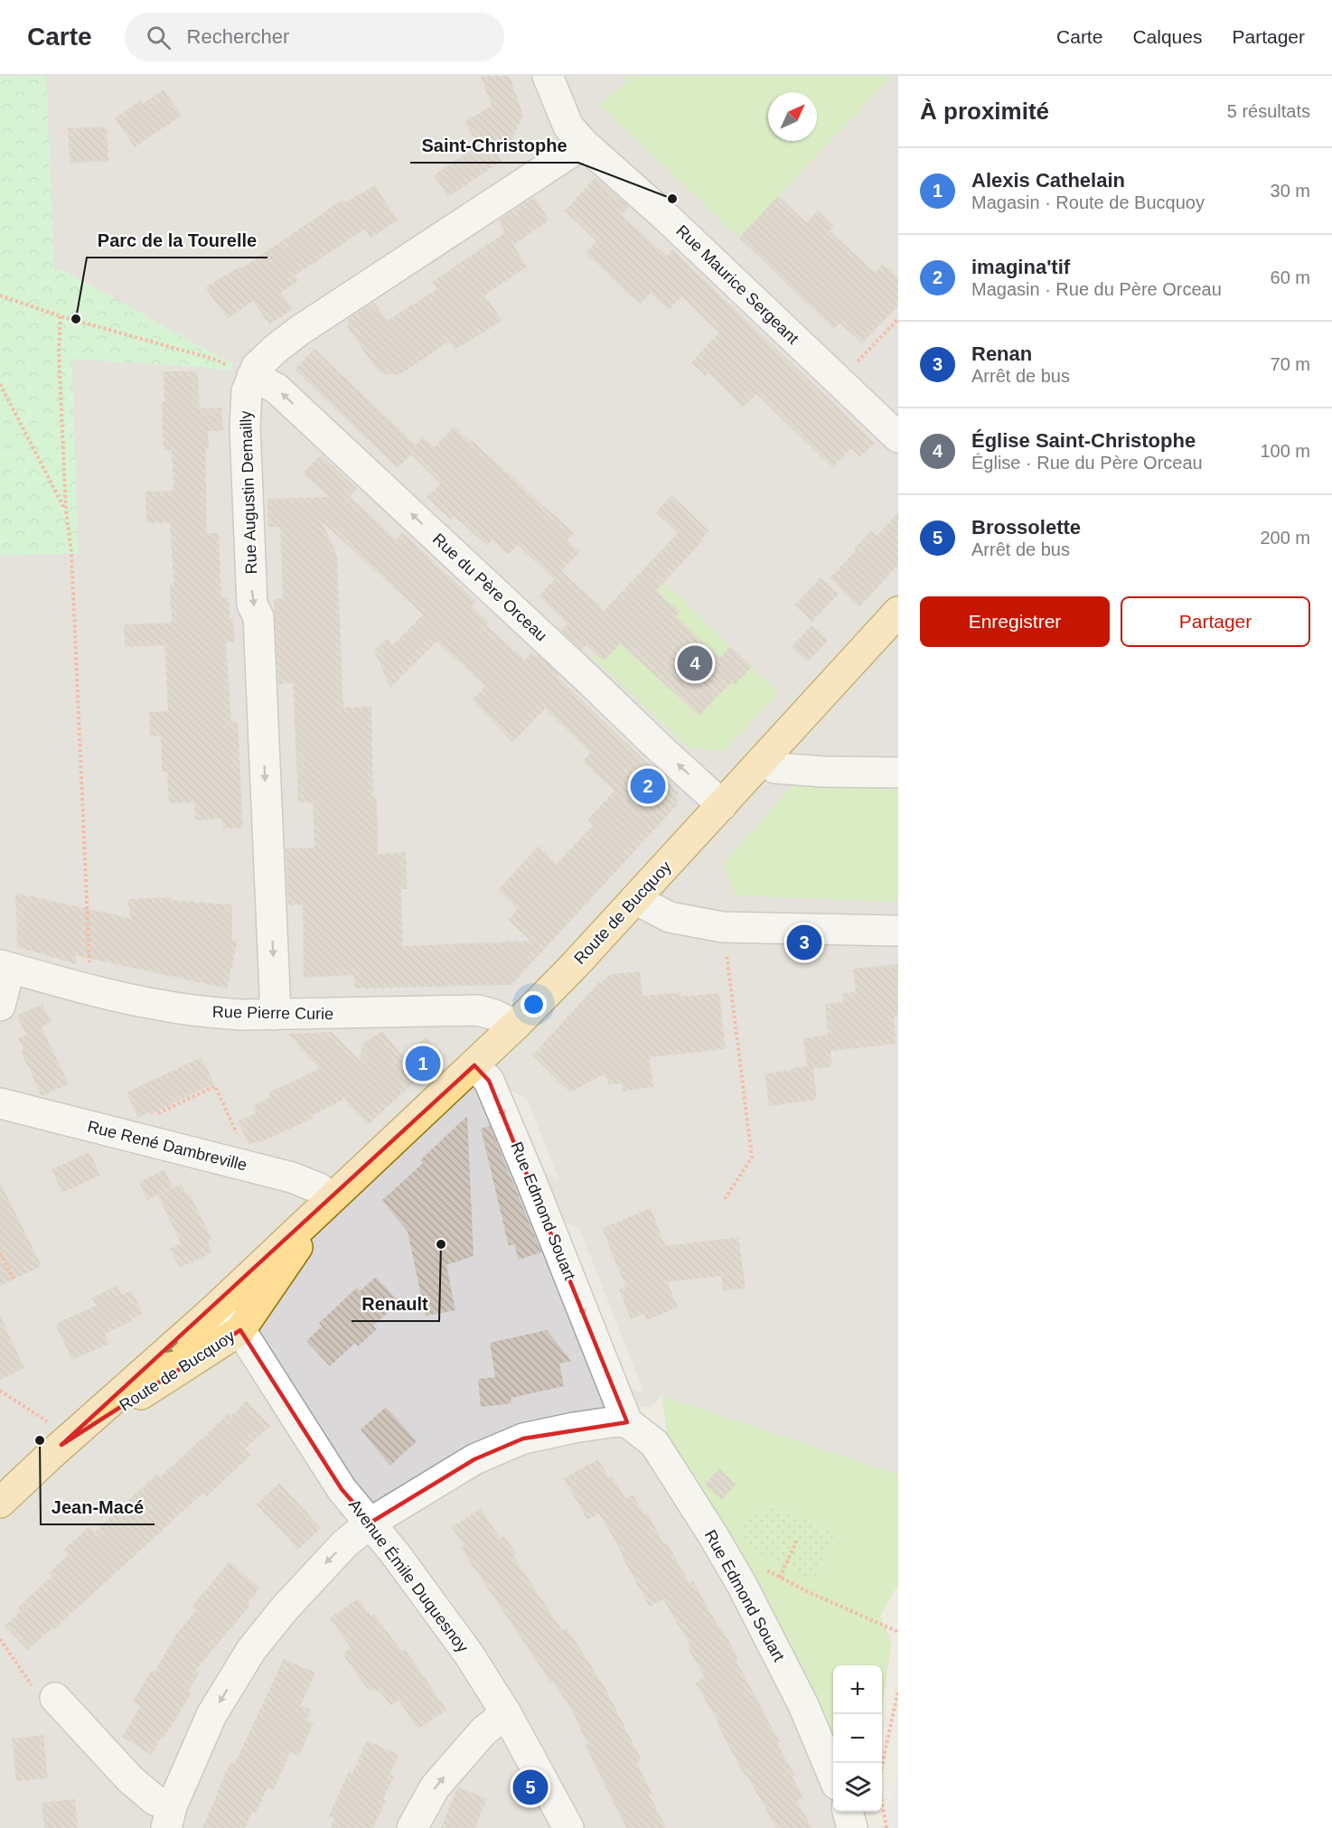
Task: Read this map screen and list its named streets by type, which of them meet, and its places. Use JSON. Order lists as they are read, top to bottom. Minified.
{"streets":{"main road":["Route de Bucquoy"],"street":["Rue Maurice Sergeant","Rue Augustin Demailly","Rue du Père Orceau","Rue Pierre Curie","Rue René Dambreville","Rue Edmond Souart","Avenue Émile Duquesnoy"]},"crossings":[["Rue Maurice Sergeant","Rue Augustin Demailly"],["Rue Augustin Demailly","Rue du Père Orceau"],["Rue Augustin Demailly","Rue Pierre Curie"],["Rue du Père Orceau","Route de Bucquoy"],["Route de Bucquoy","Rue Pierre Curie"],["Route de Bucquoy","Rue René Dambreville"],["Route de Bucquoy","Rue Edmond Souart"],["Route de Bucquoy","Avenue Émile Duquesnoy"]],"one_way":["Rue Augustin Demailly","Rue du Père Orceau","Rue Edmond Souart"],"places":["Saint-Christophe","Parc de la Tourelle","Renault","Jean-Macé"],"north":"top right","page":{"header":"Carte","search":"Rechercher","nav":["Carte","Calques","Partager"],"heading":["À proximité","5 résultats"],"list":[{"mark":"1","name":"Alexis Cathelain","note":"Magasin · Route de Bucquoy","value":"30 m"},{"mark":"2","name":"imagina'tif","note":"Magasin · Rue du Père Orceau","value":"60 m"},{"mark":"3","name":"Renan","note":"Arrêt de bus","value":"70 m"},{"mark":"4","name":"Église Saint-Christophe","note":"Église · Rue du Père Orceau","value":"100 m"},{"mark":"5","name":"Brossolette","note":"Arrêt de bus","value":"200 m"}],"buttons":["Enregistrer","Partager"],"pins":["4","2","3","1","5"],"map_buttons":["+","−"]}}
